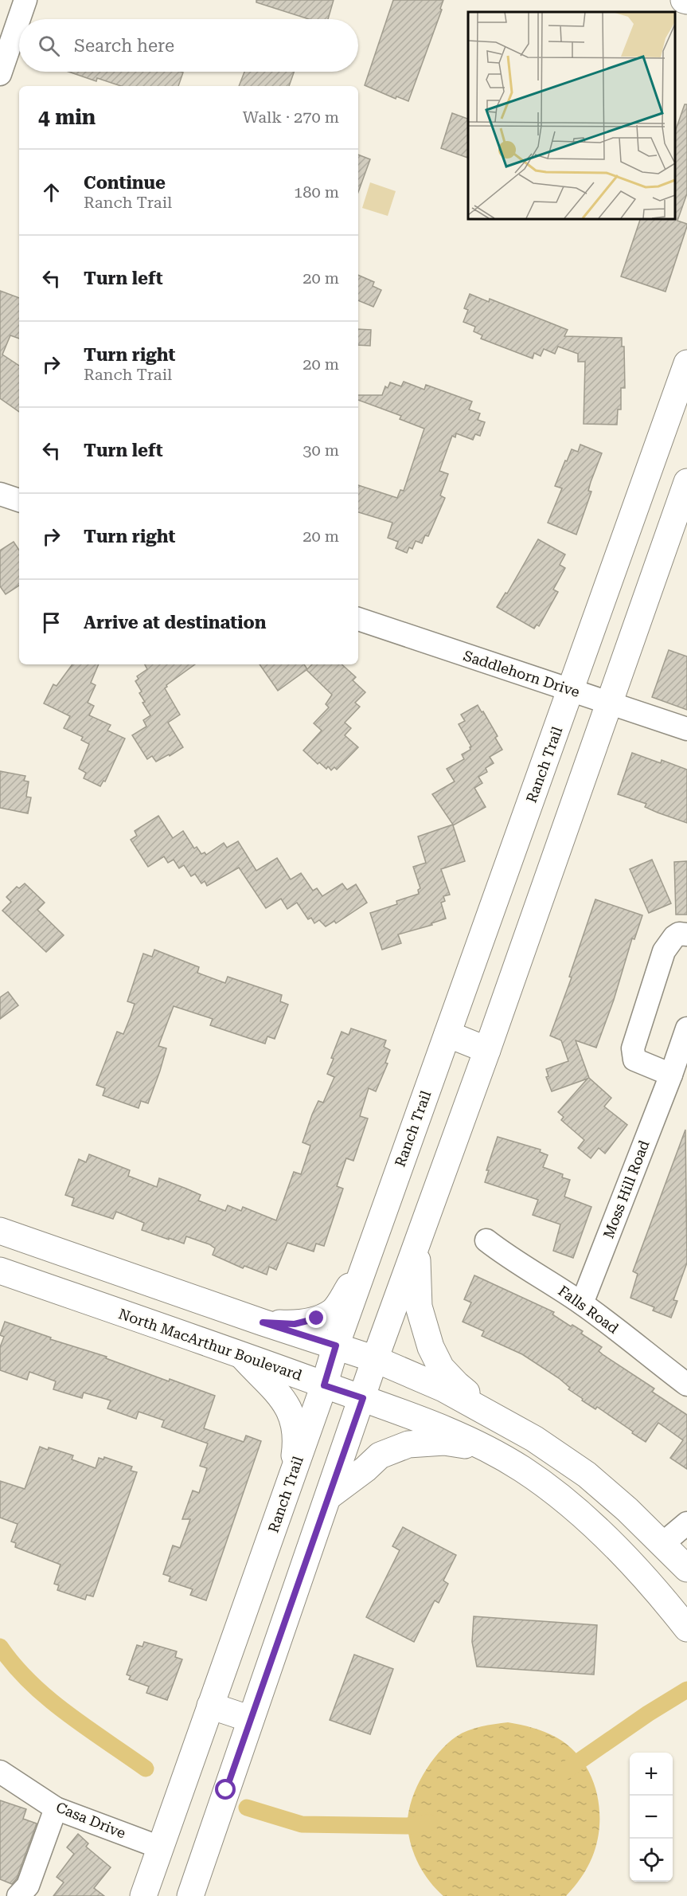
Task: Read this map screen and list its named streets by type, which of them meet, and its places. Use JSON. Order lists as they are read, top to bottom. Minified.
{"streets":{"main road":["Ranch Trail","North MacArthur Boulevard"],"street":["Saddlehorn Drive","Moss Hill Road","Falls Road","Casa Drive"]},"crossings":[["Saddlehorn Drive","Ranch Trail"],["Ranch Trail","North MacArthur Boulevard"],["Ranch Trail","Casa Drive"],["Moss Hill Road","Falls Road"]],"page":{"search":"Search here","heading":["4 min","Walk · 270 m"],"list":[["Continue","Ranch Trail","180 m"],["Turn left","20 m"],["Turn right","Ranch Trail","20 m"],["Turn left","30 m"],["Turn right","20 m"],"Arrive at destination"],"map_buttons":["+","−"]}}
